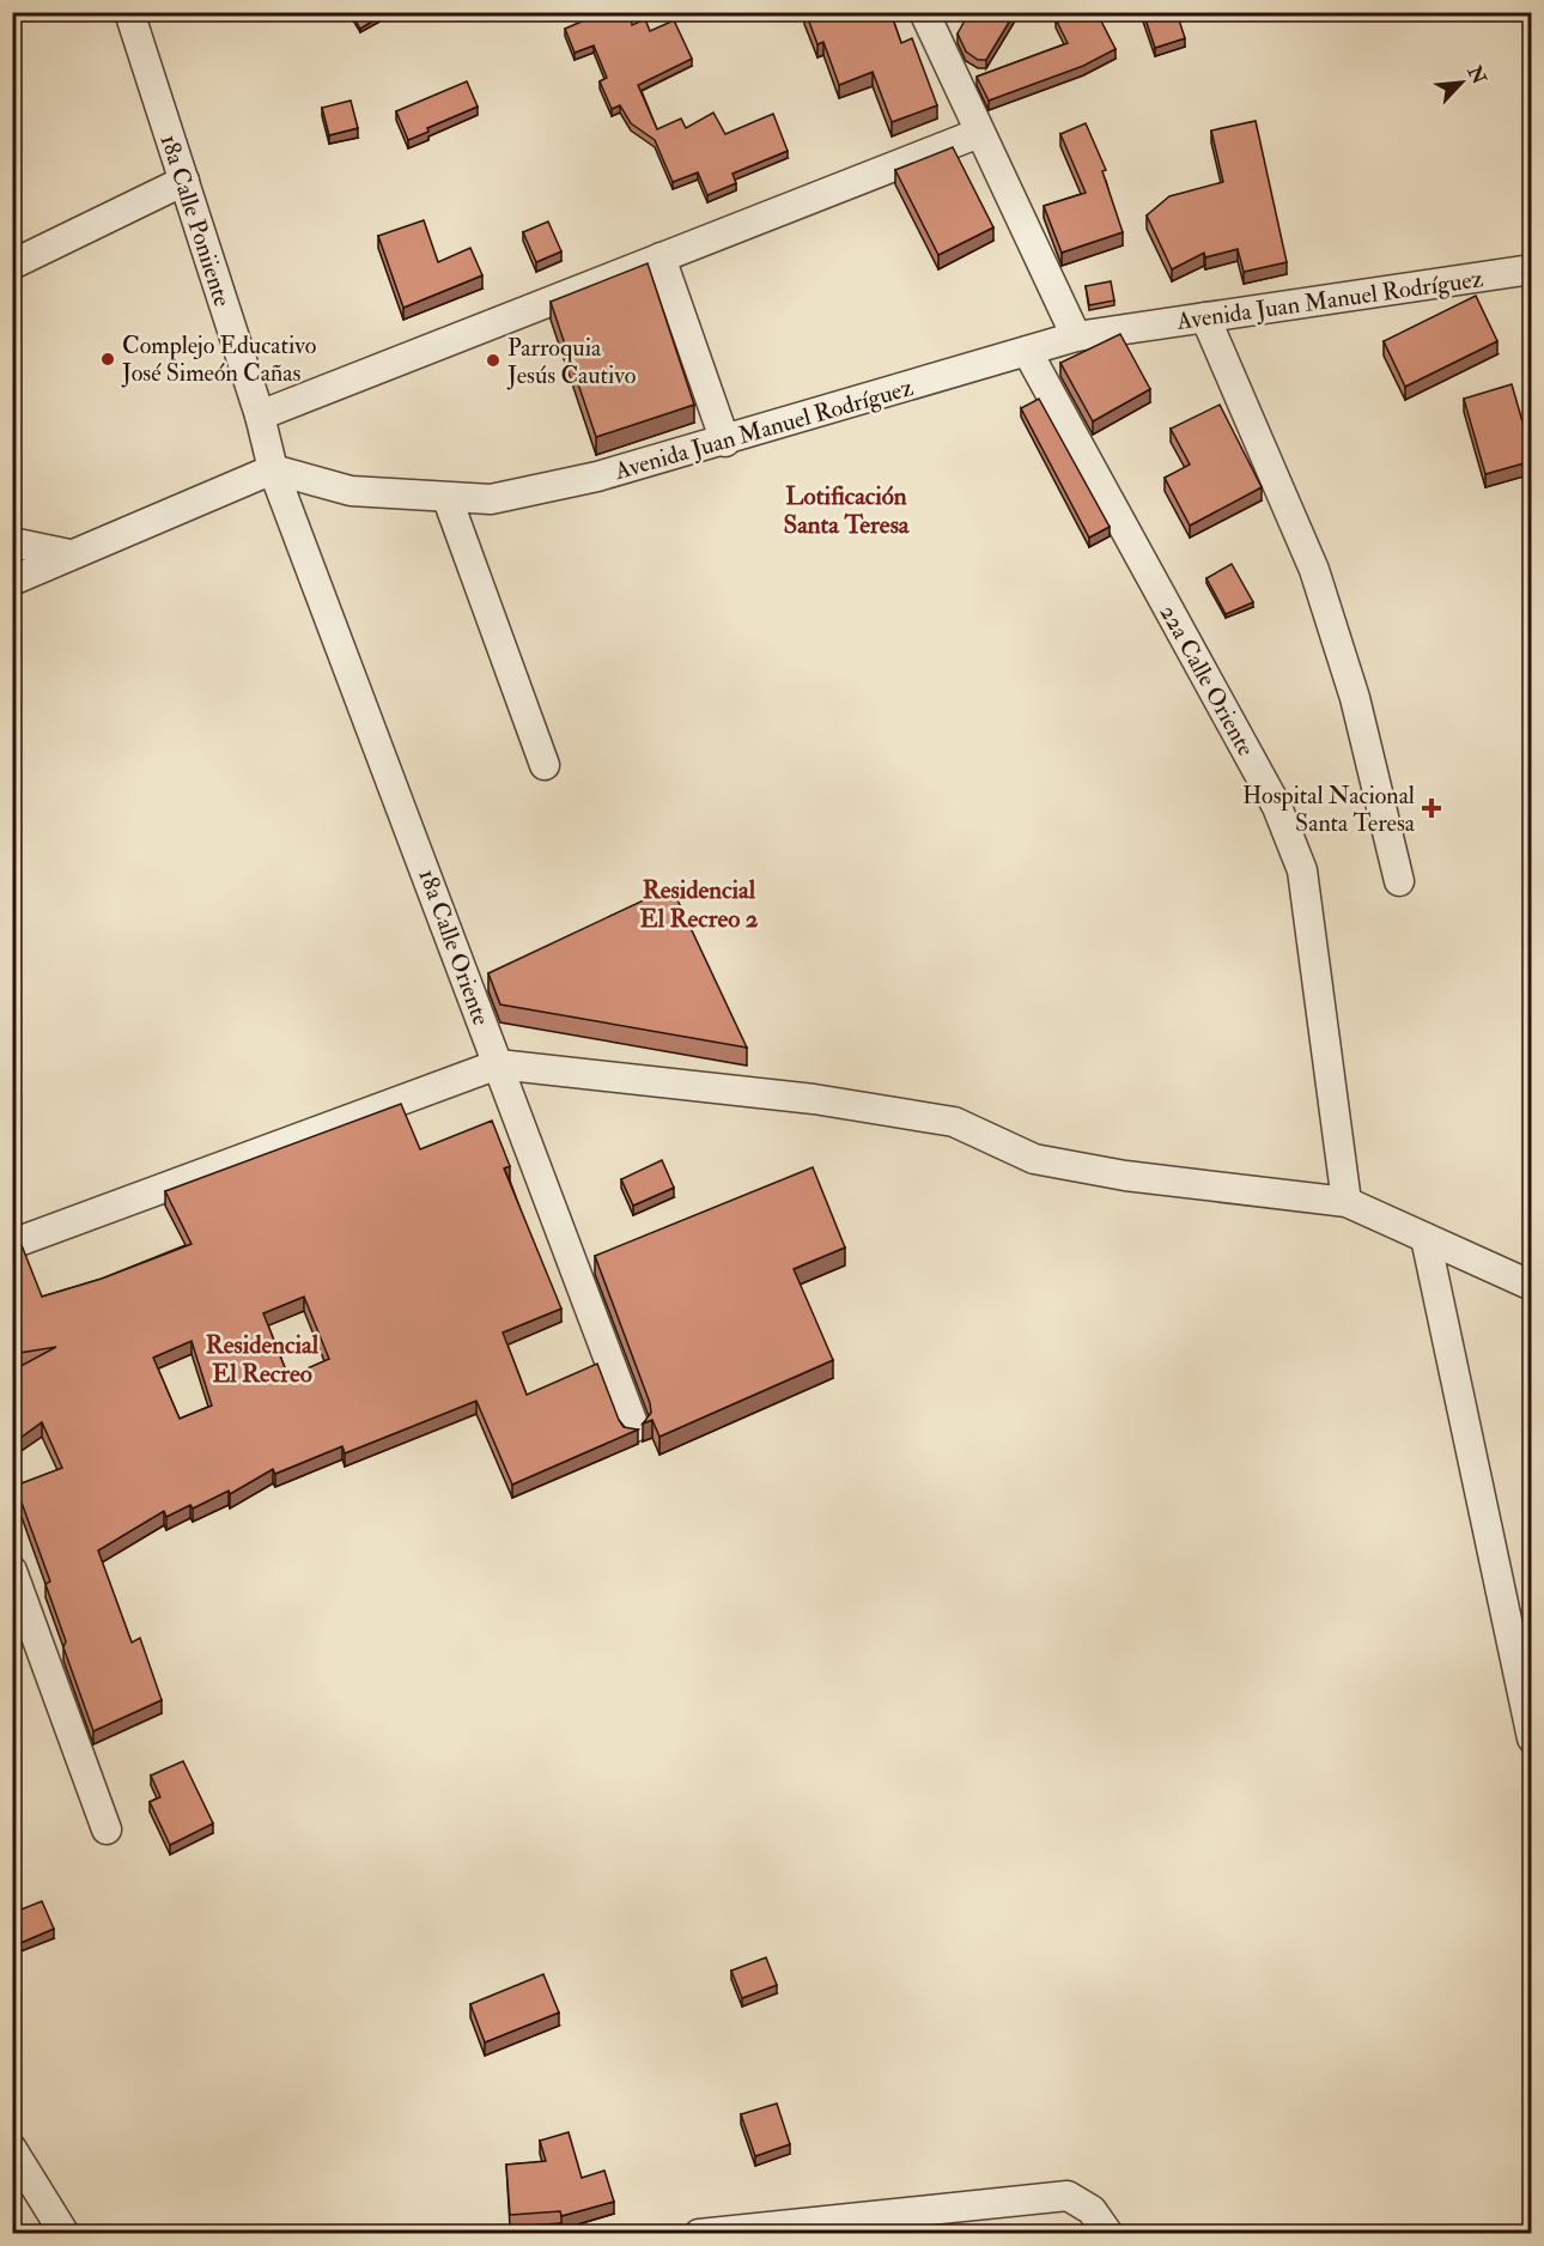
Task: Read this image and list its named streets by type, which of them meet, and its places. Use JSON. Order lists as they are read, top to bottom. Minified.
{"streets":{"street":["18a Calle Poniiente","Avenida Juan Manuel Rodríguez","22a Calle Oriente","18a Calle Oriente"]},"crossings":[["18a Calle Poniiente","Avenida Juan Manuel Rodríguez"],["18a Calle Poniiente","18a Calle Oriente"],["Avenida Juan Manuel Rodríguez","22a Calle Oriente"],["Avenida Juan Manuel Rodríguez","18a Calle Oriente"]],"districts":["Lotificación Santa Teresa","Residencial El Recreo 2","Residencial El Recreo"],"places":{"other":["Complejo Educativo José Simeón Cañas","Parroquia Jesús Cautivo"],"health":["Hospital Nacional Santa Teresa"]},"north":"top right"}
